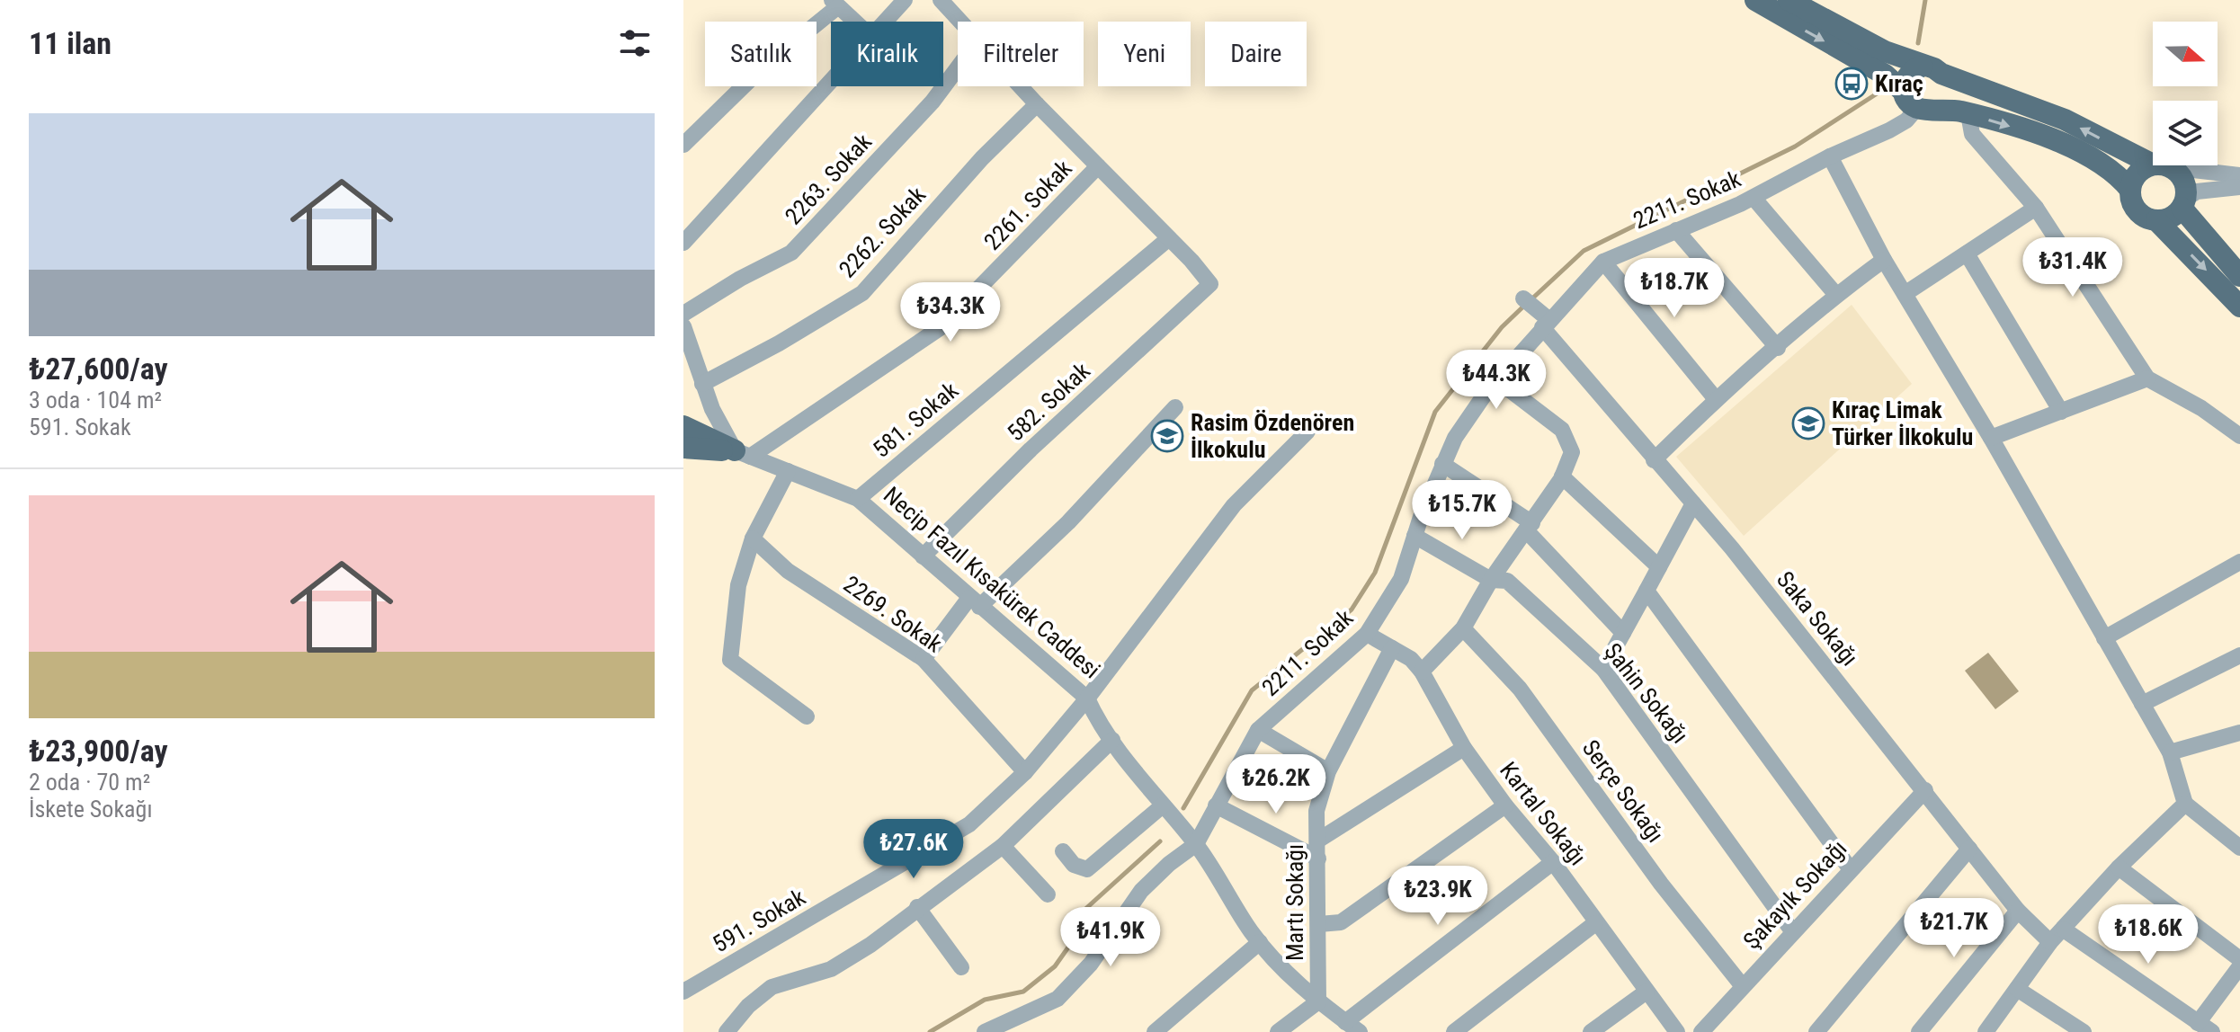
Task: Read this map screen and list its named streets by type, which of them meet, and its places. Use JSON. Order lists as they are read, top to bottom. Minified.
{"streets":{"main road":["Necip Fazıl Kısakürek Caddesi"],"street":["2263. Sokak","2211. Sokak","2261. Sokak","2262. Sokak","582. Sokak","581. Sokak","2269. Sokak","Saka Sokağı","Şahin Sokağı","Serçe Sokağı","Kartal Sokağı","Şakayık Sokağı","Martı Sokağı","591. Sokak"]},"crossings":[["2211. Sokak","Necip Fazıl Kısakürek Caddesi"],["2211. Sokak","Saka Sokağı"],["2211. Sokak","Şahin Sokağı"],["2211. Sokak","Kartal Sokağı"],["2261. Sokak","Necip Fazıl Kısakürek Caddesi"],["582. Sokak","581. Sokak"],["582. Sokak","Necip Fazıl Kısakürek Caddesi"],["581. Sokak","Necip Fazıl Kısakürek Caddesi"],["Necip Fazıl Kısakürek Caddesi","Martı Sokağı"],["Necip Fazıl Kısakürek Caddesi","591. Sokak"],["2269. Sokak","591. Sokak"],["Saka Sokağı","Şakayık Sokağı"],["Şahin Sokağı","Şakayık Sokağı"],["Serçe Sokağı","Şakayık Sokağı"],["Kartal Sokağı","Martı Sokağı"]],"places":{"bus stop":["Kıraç"],"school or university":["Kıraç Limak Türker İlkokulu","Rasim Özdenören İlkokulu"]},"north":"right","page":{"heading":"11 ilan","chip":["Satılık","Kiralık","Filtreler","Yeni","Daire"],"list":[{"name":"₺27,600/ay","note":"3 oda · 104 m² · 591. Sokak"},{"name":"₺23,900/ay","note":"2 oda · 70 m² · İskete Sokağı"}],"price":["₺31.4K","₺18.7K","₺34.3K","₺44.3K","₺15.7K","₺26.2K","₺27.6K","₺23.9K","₺21.7K","₺18.6K","₺41.9K"]}}
